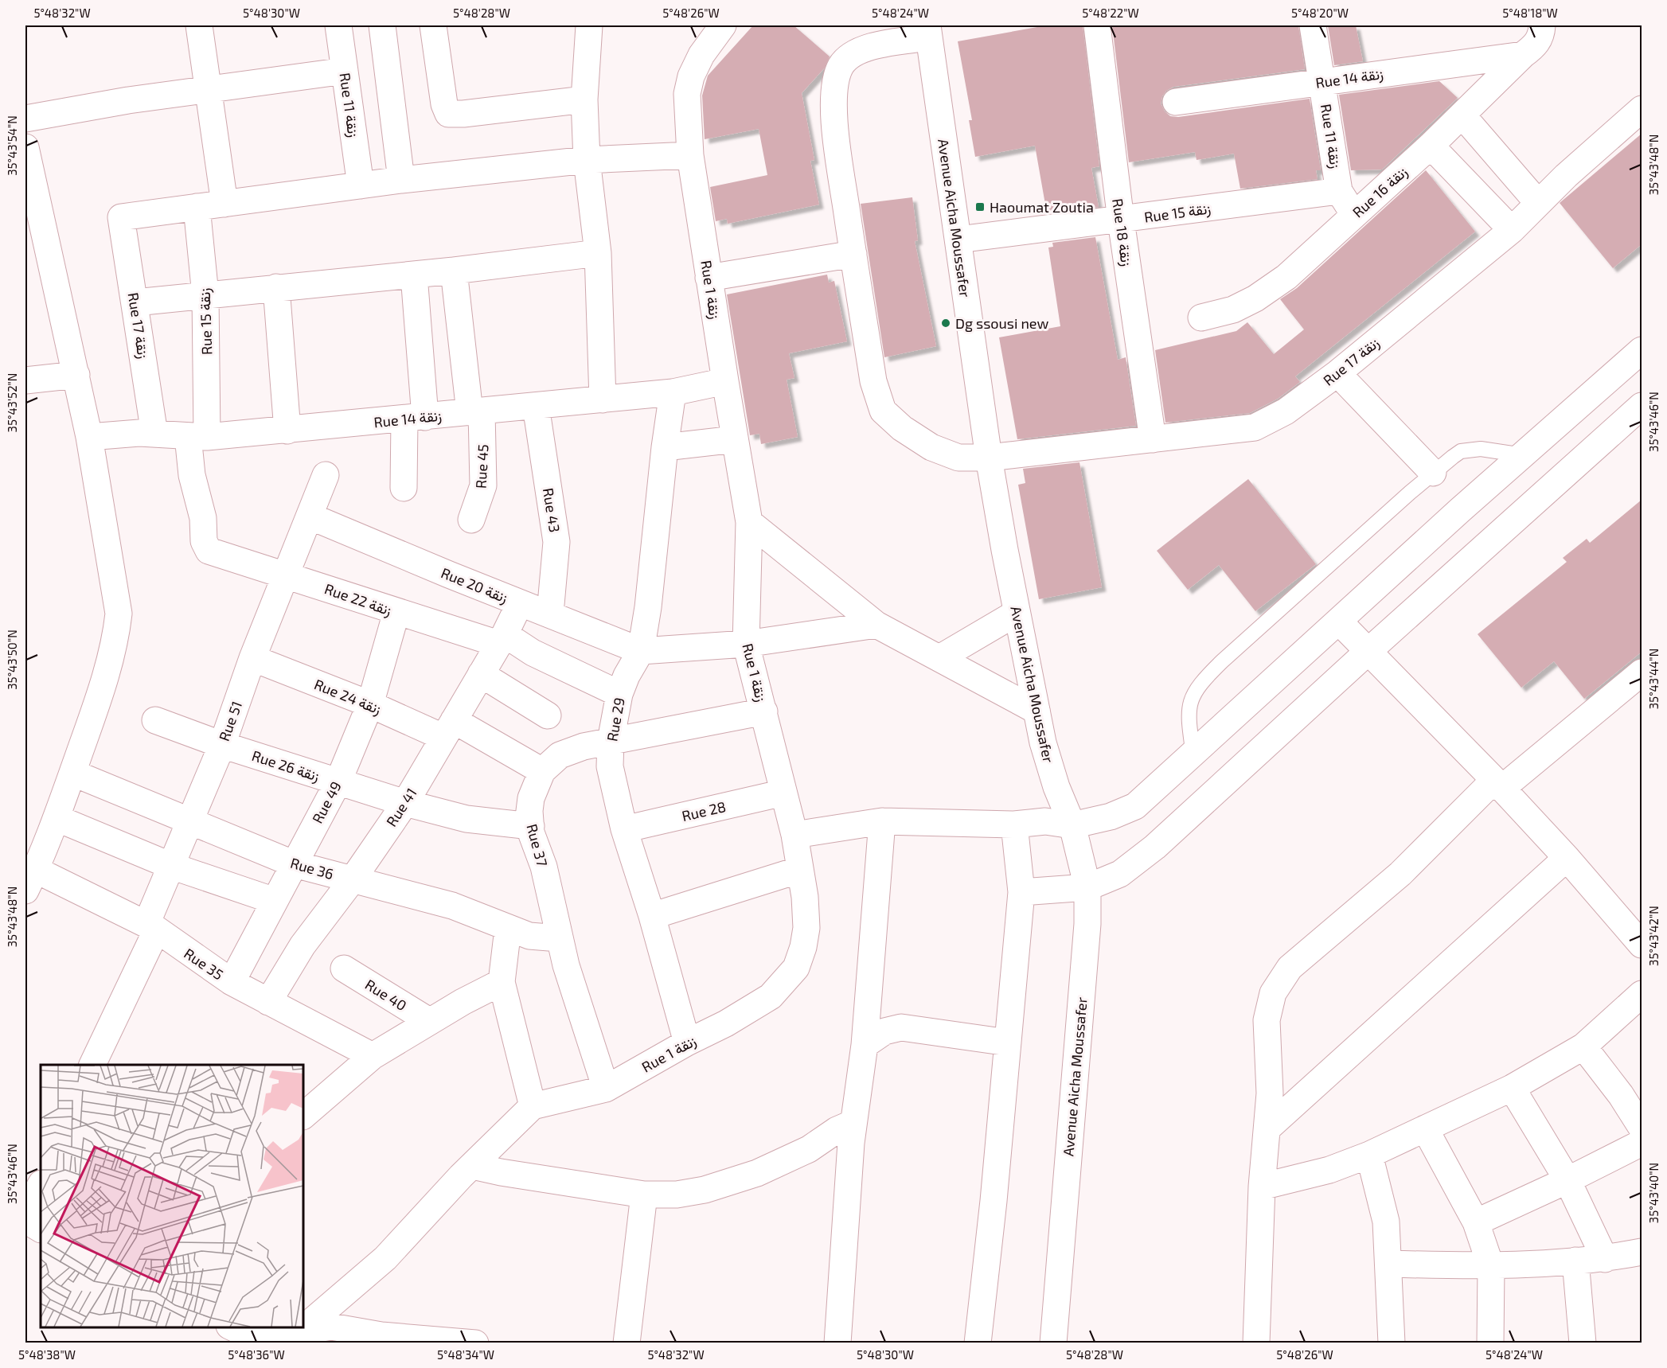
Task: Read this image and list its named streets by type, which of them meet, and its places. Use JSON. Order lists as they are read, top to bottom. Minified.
{"streets":{"street":["Rue 14 زنقة","Rue 11 زنقة","Rue 16 زنقة","Rue 15 زنقة","Avenue Aicha Moussafer","Rue 18 زنقة","Rue 1 زنقة","Rue 17 زنقة","Rue 45","Rue 43","Rue 20 زنقة","Rue 22 زنقة","Rue 24 زنقة","Rue 29","Rue 51","Rue 26 زنقة","Rue 49","Rue 41","Rue 28","Rue 37","Rue 36","Rue 35","Rue 40"]},"crossings":[["Rue 14 زنقة","Rue 11 زنقة"],["Rue 14 زنقة","Rue 16 زنقة"],["Rue 14 زنقة","Rue 15 زنقة"],["Rue 14 زنقة","Rue 1 زنقة"],["Rue 14 زنقة","Rue 17 زنقة"],["Rue 14 زنقة","Rue 45"],["Rue 14 زنقة","Rue 43"],["Rue 14 زنقة","Rue 29"],["Rue 11 زنقة","Rue 15 زنقة"],["Rue 15 زنقة","Avenue Aicha Moussafer"],["Rue 15 زنقة","Rue 18 زنقة"],["Rue 15 زنقة","Rue 17 زنقة"],["Rue 15 زنقة","Rue 22 زنقة"],["Avenue Aicha Moussafer","Rue 17 زنقة"],["Rue 18 زنقة","Rue 17 زنقة"],["Rue 1 زنقة","Rue 29"],["Rue 1 زنقة","Rue 28"],["Rue 1 زنقة","Rue 37"],["Rue 43","Rue 20 زنقة"],["Rue 20 زنقة","Rue 29"],["Rue 20 زنقة","Rue 51"],["Rue 20 زنقة","Rue 41"],["Rue 22 زنقة","Rue 29"],["Rue 22 زنقة","Rue 51"],["Rue 22 زنقة","Rue 49"],["Rue 22 زنقة","Rue 41"],["Rue 24 زنقة","Rue 51"],["Rue 24 زنقة","Rue 49"],["Rue 24 زنقة","Rue 41"],["Rue 24 زنقة","Rue 37"],["Rue 29","Rue 28"],["Rue 29","Rue 37"],["Rue 51","Rue 26 زنقة"],["Rue 51","Rue 36"],["Rue 51","Rue 35"],["Rue 26 زنقة","Rue 49"],["Rue 26 زنقة","Rue 41"],["Rue 26 زنقة","Rue 37"],["Rue 49","Rue 36"],["Rue 49","Rue 35"],["Rue 41","Rue 36"],["Rue 41","Rue 35"],["Rue 37","Rue 36"]],"places":{"transit":["Haoumat Zoutia"],"other":["Dg ssousi new"]},"coordinates":["5°48'32\"W","5°48'30\"W","5°48'28\"W","5°48'26\"W","5°48'24\"W","5°48'22\"W","5°48'20\"W","5°48'18\"W","35°43'54\"N","35°43'48\"N","35°43'52\"N","35°43'46\"N","35°43'50\"N","35°43'44\"N","35°43'42\"N","35°43'40\"N","5°48'38\"W","5°48'36\"W","5°48'34\"W"]}
